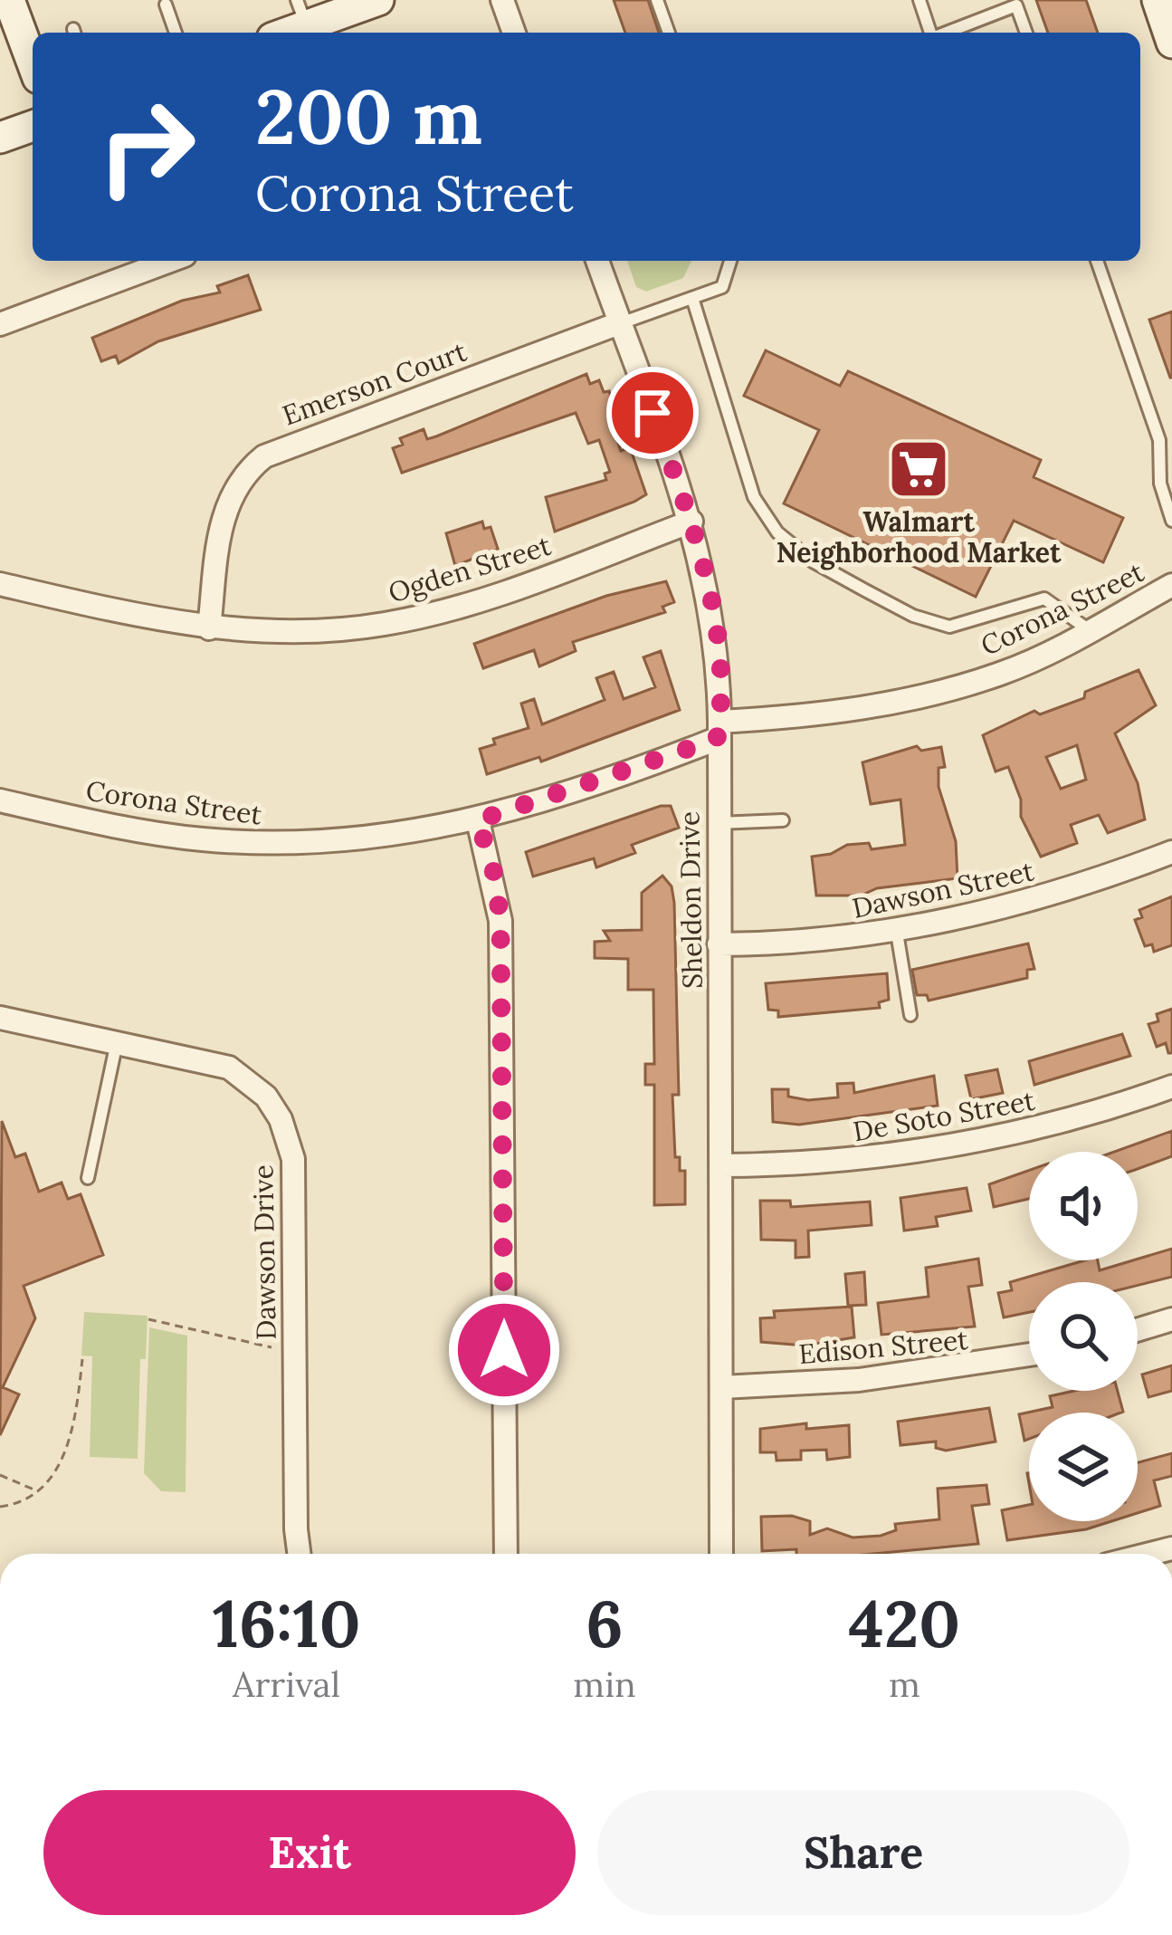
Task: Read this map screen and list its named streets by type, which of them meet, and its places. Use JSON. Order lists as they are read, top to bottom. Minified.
{"streets":{"street":["Emerson Court","Ogden Street","Corona Street","Dawson Street","Sheldon Drive","De Soto Street","Dawson Drive","Edison Street"]},"crossings":[["Emerson Court","Ogden Street"],["Emerson Court","Sheldon Drive"],["Ogden Street","Sheldon Drive"],["Corona Street","Sheldon Drive"],["Dawson Street","Sheldon Drive"],["Sheldon Drive","De Soto Street"],["Sheldon Drive","Edison Street"]],"places":{"supermarket":["Walmart Neighborhood Market"]},"page":{"turn":["200 m","Corona Street"],"eta":["16:10","Arrival","6","min","420","m"],"buttons":["Exit","Share"]}}
